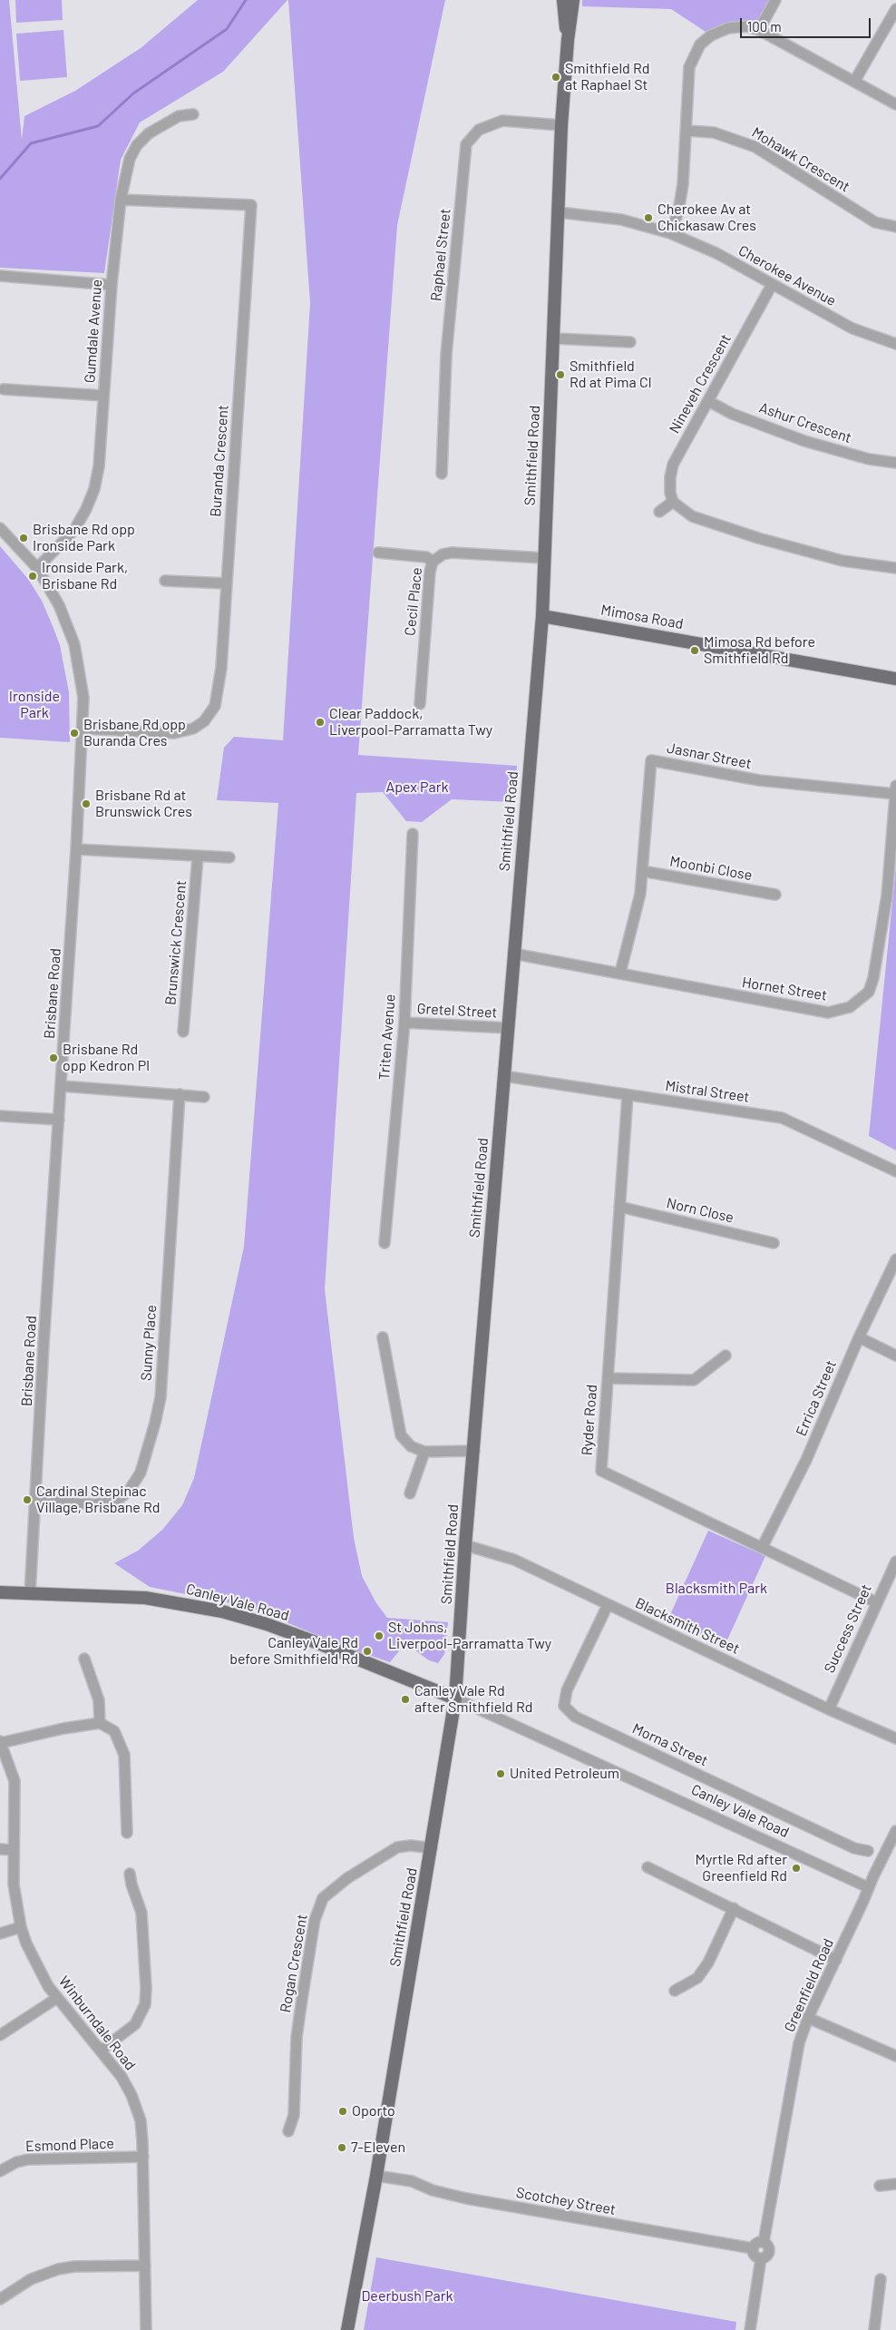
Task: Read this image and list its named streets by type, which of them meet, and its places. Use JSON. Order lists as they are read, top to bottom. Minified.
{"streets":{"main road":["Smithfield Road","Mimosa Road","Canley Vale Road"],"street":["Mohawk Crescent","Raphael Street","Cherokee Avenue","Gumdale Avenue","Nineveh Crescent","Ashur Crescent","Buranda Crescent","Cecil Place","Jasnar Street","Moonbi Close","Brunswick Crescent","Hornet Street","Brisbane Road","Gretel Street","Triten Avenue","Mistral Street","Norn Close","Sunny Place","Errica Street","Ryder Road","Blacksmith Street","Success Street","Morna Street","Rogan Crescent","Greenfield Road","Winburndale Road","Esmond Place","Scotchey Street"]},"crossings":[["Raphael Street","Smithfield Road"],["Cherokee Avenue","Nineveh Crescent"],["Cherokee Avenue","Smithfield Road"],["Gumdale Avenue","Buranda Crescent"],["Gumdale Avenue","Brisbane Road"],["Nineveh Crescent","Ashur Crescent"],["Smithfield Road","Cecil Place"],["Smithfield Road","Mimosa Road"],["Smithfield Road","Hornet Street"],["Smithfield Road","Gretel Street"],["Smithfield Road","Mistral Street"],["Smithfield Road","Canley Vale Road"],["Smithfield Road","Blacksmith Street"],["Smithfield Road","Rogan Crescent"],["Smithfield Road","Scotchey Street"],["Buranda Crescent","Brisbane Road"],["Jasnar Street","Moonbi Close"],["Jasnar Street","Hornet Street"],["Brisbane Road","Sunny Place"],["Brisbane Road","Canley Vale Road"],["Gretel Street","Triten Avenue"],["Mistral Street","Ryder Road"],["Norn Close","Ryder Road"],["Errica Street","Ryder Road"],["Ryder Road","Success Street"],["Canley Vale Road","Greenfield Road"],["Blacksmith Street","Success Street"],["Blacksmith Street","Morna Street"],["Greenfield Road","Scotchey Street"],["Winburndale Road","Esmond Place"]],"parks":["Ironside Park","Apex Park","Blacksmith Park","Deerbush Park"],"places":["Smithfield Rd at Raphael St","Cherokee Av at Chickasaw Cres","Smithfield Rd at Pima Cl","Brisbane Rd opp Ironside Park","Ironside Park, Brisbane Rd","Mimosa Rd before Smithfield Rd","Clear Paddock, Liverpool-Parramatta Twy","Brisbane Rd opp Buranda Cres","Brisbane Rd at Brunswick Cres","Brisbane Rd opp Kedron Pl","Cardinal Stepinac Village, Brisbane Rd","St Johns, Liverpool-Parramatta Twy","Canley Vale Rd before Smithfield Rd","Canley Vale Rd after Smithfield Rd","United Petroleum","Myrtle Rd after Greenfield Rd","Oporto","7-Eleven"],"scale_bar":"100 m"}
